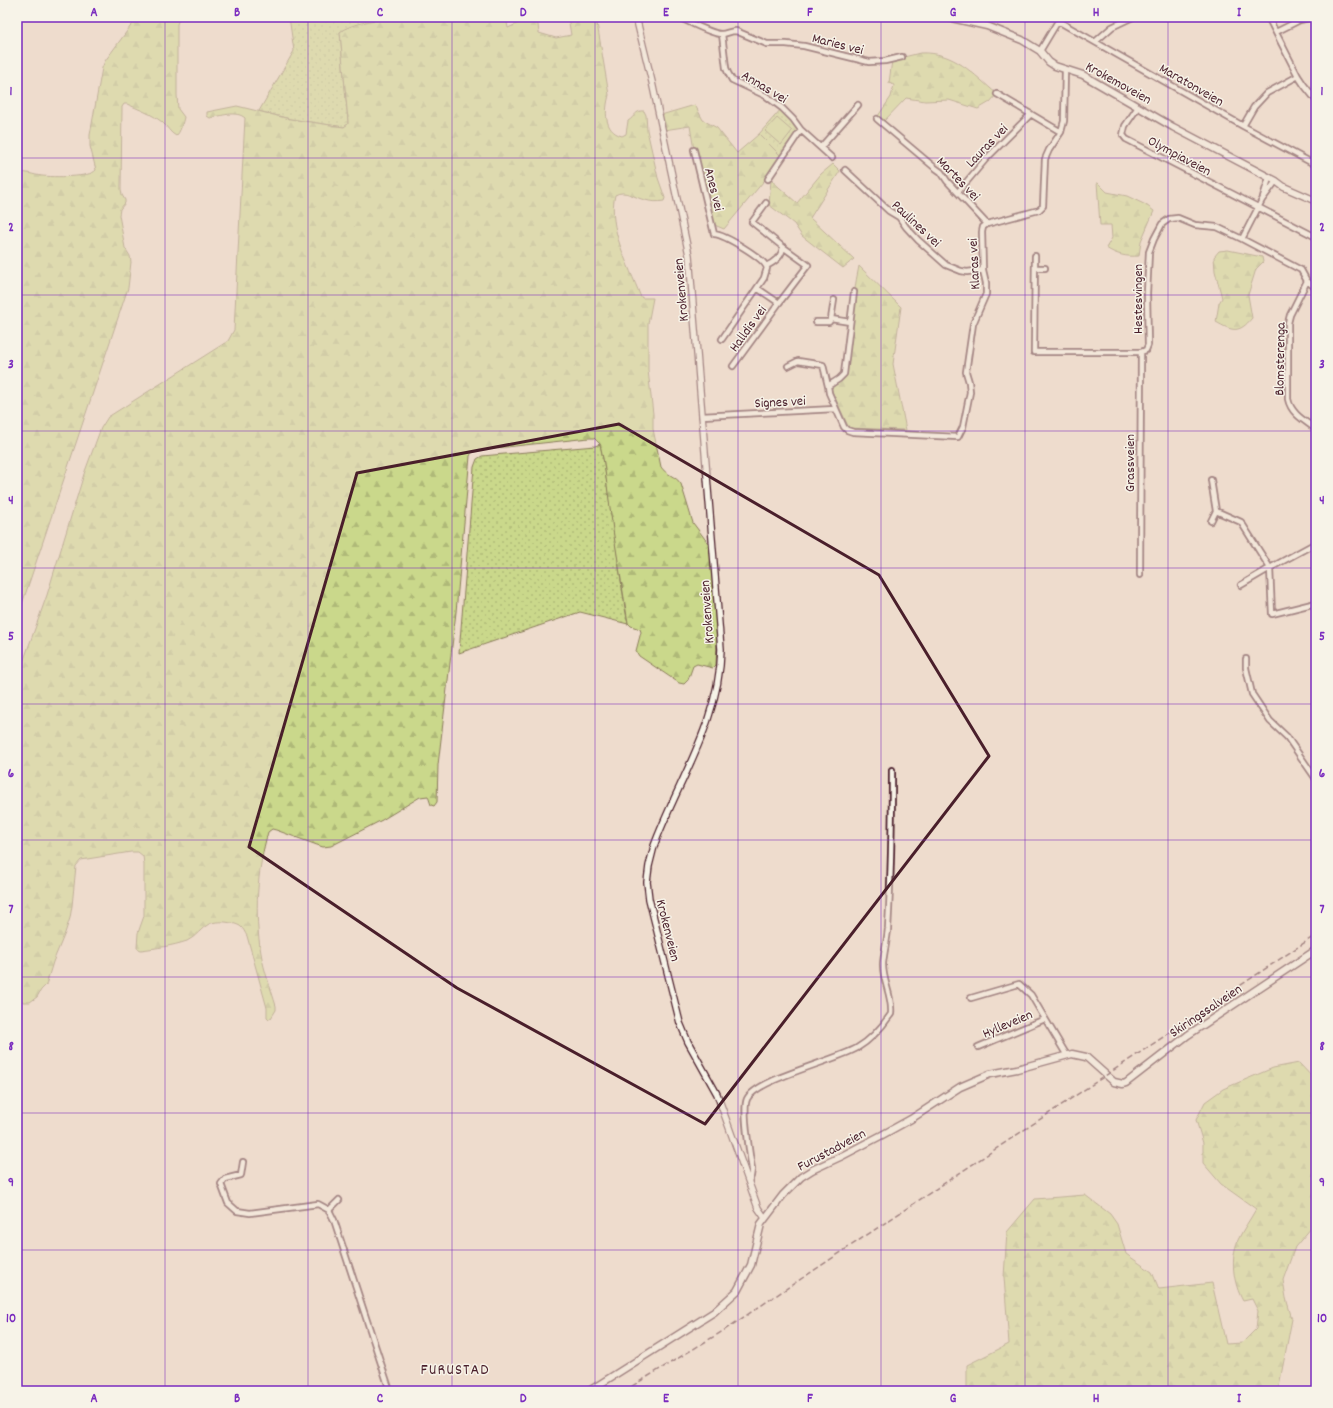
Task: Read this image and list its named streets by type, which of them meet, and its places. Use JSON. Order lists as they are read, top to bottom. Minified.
{"streets":{"main road":["Krokemoveien","Skiringssalveien","Furustadveien"],"street":["Maries vei","Maratonveien","Annas vei","Lauras vei","Olympiaveien","Martes vei","Anes vei","Paulines vei","Klaras vei","Krokenveien","Hestesvingen","Halldis vei","Blomsterenga","Signes vei","Grassveien","Hylleveien"]},"crossings":[["Maries vei","Annas vei"],["Krokemoveien","Olympiaveien"],["Krokemoveien","Klaras vei"],["Lauras vei","Martes vei"],["Martes vei","Klaras vei"],["Anes vei","Halldis vei"],["Paulines vei","Klaras vei"],["Klaras vei","Signes vei"],["Krokenveien","Signes vei"],["Krokenveien","Furustadveien"],["Hestesvingen","Grassveien"],["Skiringssalveien","Furustadveien"],["Hylleveien","Furustadveien"]],"districts":["FURUSTAD"],"grid":{"columns":["A","B","C","D","E","F","G","H","I"],"rows":["1","2","3","4","5","6","7","8","9","10"]}}
